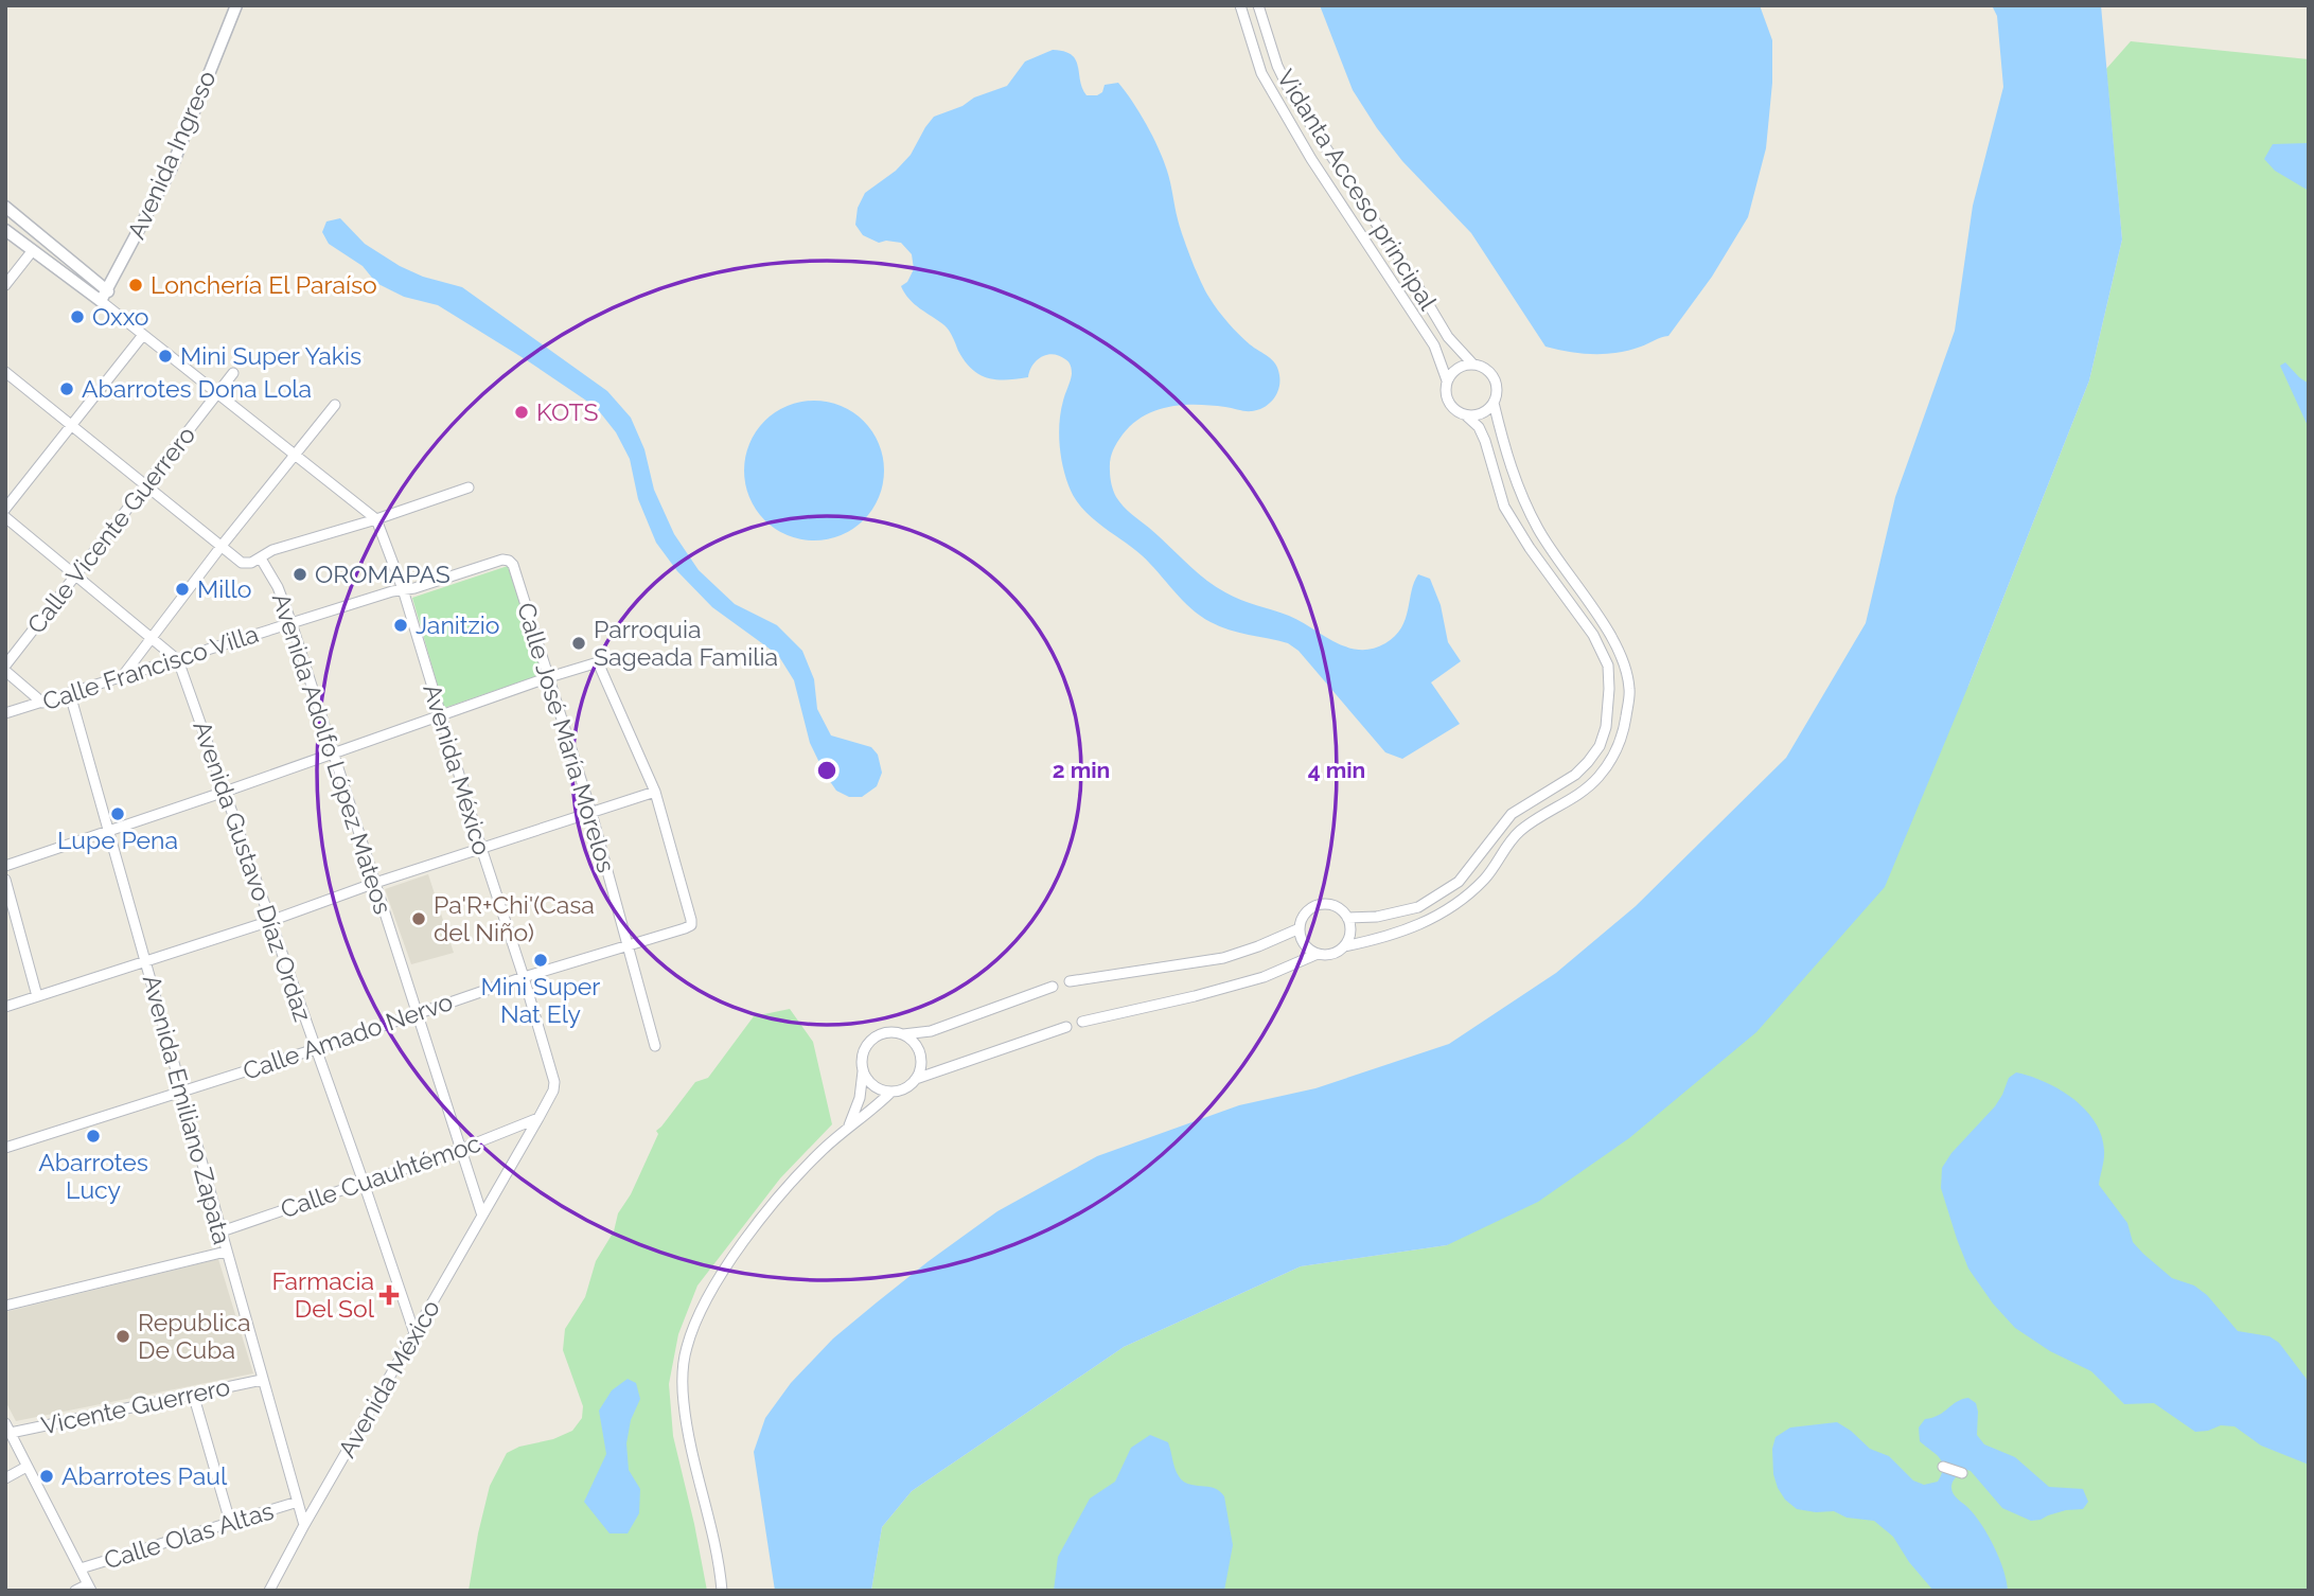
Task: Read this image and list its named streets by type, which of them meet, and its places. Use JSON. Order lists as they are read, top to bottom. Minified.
{"streets":{"street":["Avenida Ingreso","Vidanta Acceso principal","Calle Vicente Guerrero","Calle Francisco Villa","Calle José María Morelos","Avenida Adolfo López Mateos","Avenida México","Avenida Gustavo Díaz Ordaz","Calle Amado Nervo","Avenida Emiliano Zapata","Calle Cuauhtémoc","Vicente Guerrero","Calle Olas Altas"]},"crossings":[["Calle Francisco Villa","Calle José María Morelos"],["Calle Francisco Villa","Avenida Adolfo López Mateos"],["Calle Francisco Villa","Avenida México"],["Calle Francisco Villa","Avenida Gustavo Díaz Ordaz"],["Calle Francisco Villa","Avenida Emiliano Zapata"],["Calle José María Morelos","Calle Amado Nervo"],["Avenida Adolfo López Mateos","Avenida México"],["Avenida Adolfo López Mateos","Calle Amado Nervo"],["Avenida Adolfo López Mateos","Calle Cuauhtémoc"],["Avenida México","Avenida Gustavo Díaz Ordaz"],["Avenida México","Calle Amado Nervo"],["Avenida México","Avenida Emiliano Zapata"],["Avenida México","Calle Cuauhtémoc"],["Avenida Gustavo Díaz Ordaz","Calle Amado Nervo"],["Avenida Gustavo Díaz Ordaz","Calle Cuauhtémoc"],["Calle Amado Nervo","Avenida Emiliano Zapata"],["Avenida Emiliano Zapata","Calle Cuauhtémoc"],["Avenida Emiliano Zapata","Vicente Guerrero"],["Avenida Emiliano Zapata","Calle Olas Altas"]],"places":{"other":["Lonchería El Paraíso","Oxxo","Mini Super Yakis","Abarrotes Dona Lola","KOTS","OROMAPAS","Millo","Janitzio","Parroquia Sageada Familia","Lupe Pena","Pa'R+Chi'(Casa del Niño)","Mini Super Nat Ely","Abarrotes Lucy","Republica De Cuba","Abarrotes Paul"],"health":["Farmacia Del Sol"]},"rings":["2 min","4 min"]}
